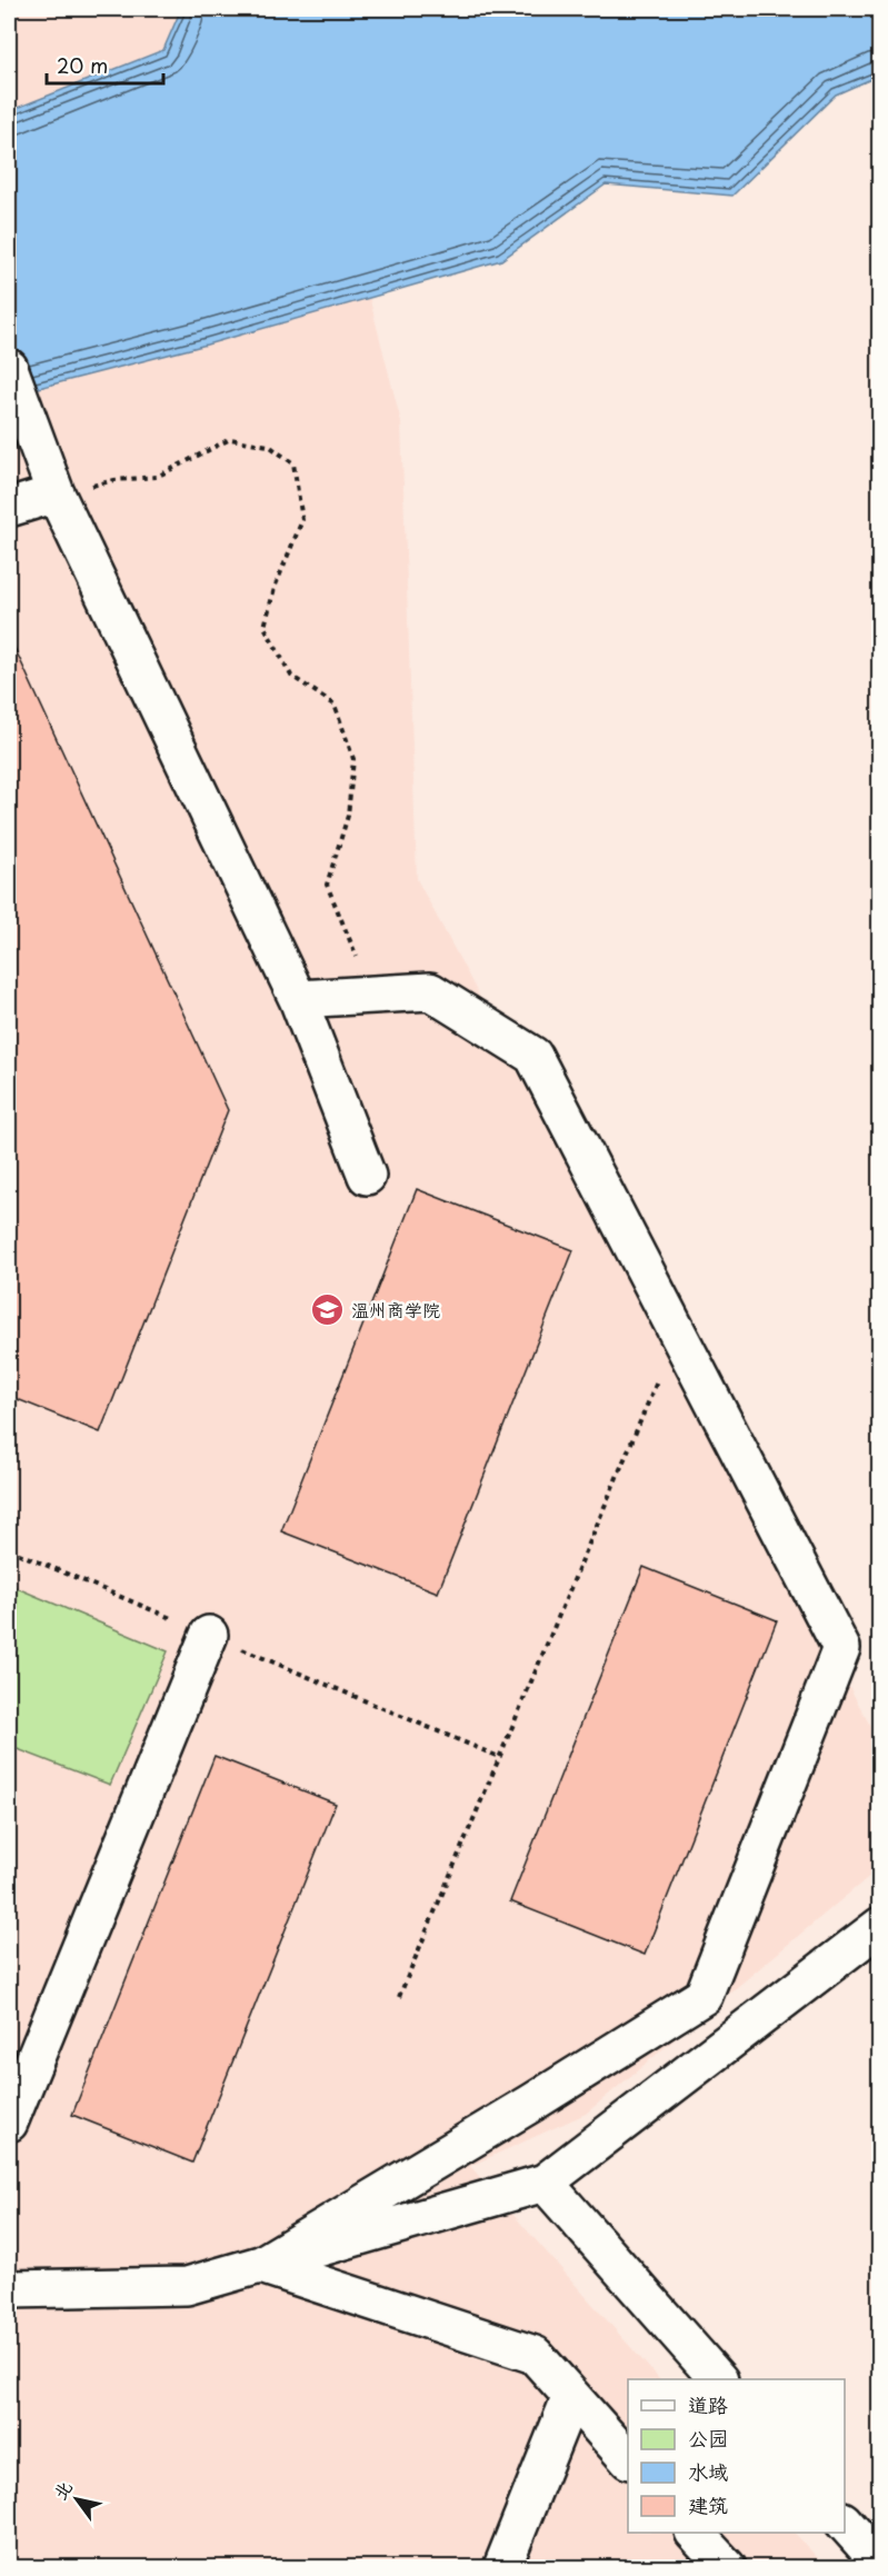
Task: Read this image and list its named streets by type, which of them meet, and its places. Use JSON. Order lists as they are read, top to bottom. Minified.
{"places":{"school or university":["温州商学院"]},"legend":["道路","公园","水域","建筑"],"scale_bar":"20 m","north":"top left"}
